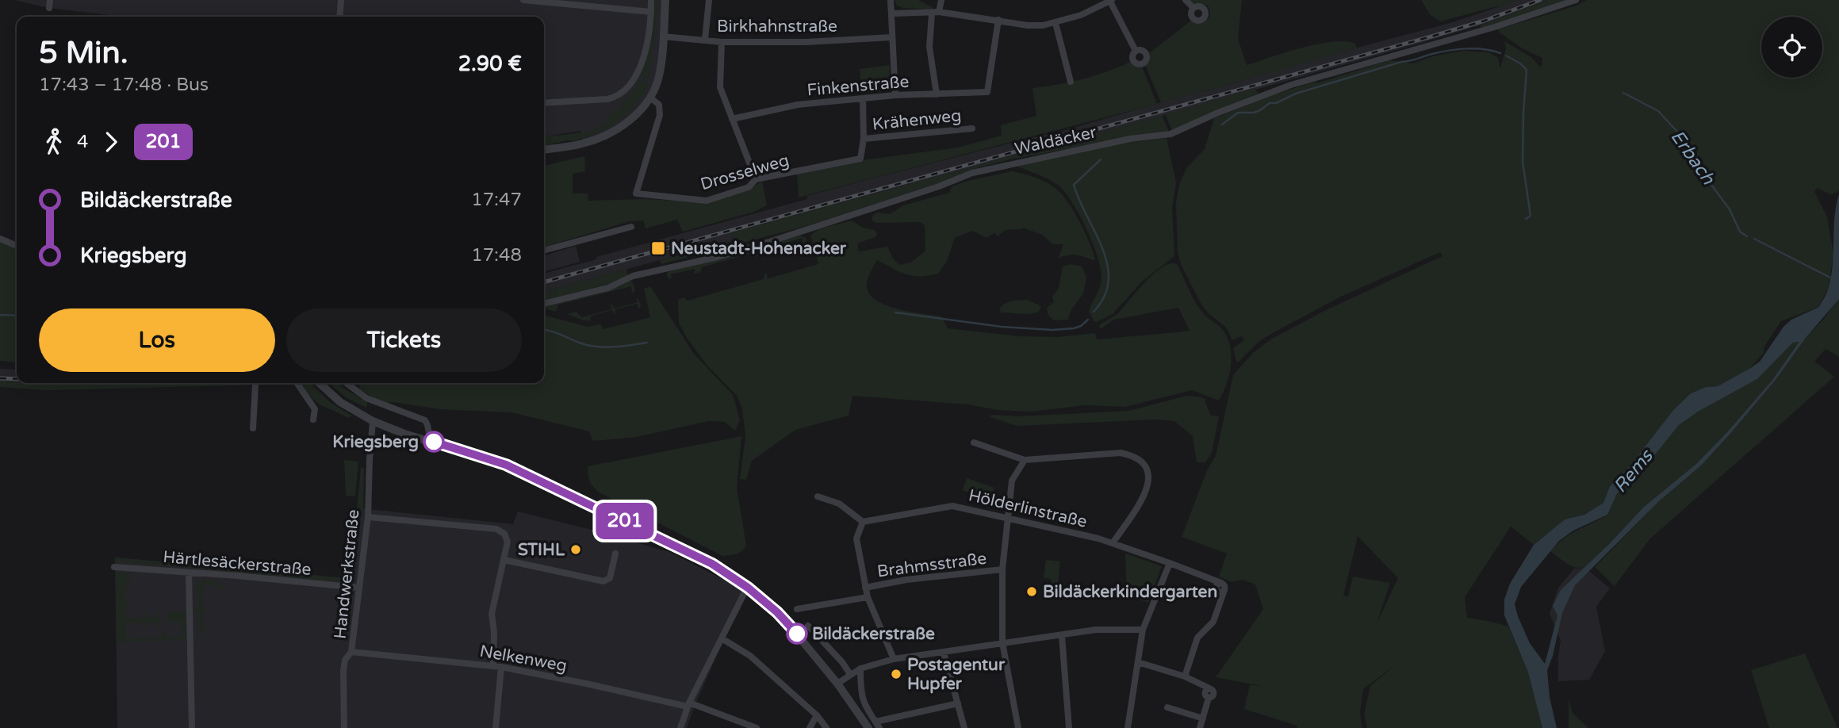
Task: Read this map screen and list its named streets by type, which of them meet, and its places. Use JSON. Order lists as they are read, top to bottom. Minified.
{"streets":{"street":["Birkhahnstraße","Finkenstraße","Krähenweg","Waldäcker","Drosselweg","Hölderlinstraße","Härtlesäckerstraße","Brahmsstraße","Handwerkstraße","Nelkenweg"]},"crossings":[["Krähenweg","Drosselweg"],["Härtlesäckerstraße","Handwerkstraße"],["Handwerkstraße","Nelkenweg"]],"water":["Erbach","Rems"],"places":{"transit":["Neustadt-Hohenacker"],"other":["Kriegsberg","STIHL","Bildäckerkindergarten","Bildäckerstraße","Postagentur Hupfer"]},"lines":["bus line 201"],"page":{"on_map":"201","heading":["5 Min.","17:43 – 17:48 · Bus","2.90 €"],"legs":["4","201"],"list":[{"name":"Bildäckerstraße","value":"17:47"},{"name":"Kriegsberg","value":"17:48"}],"buttons":["Los","Tickets"]}}
